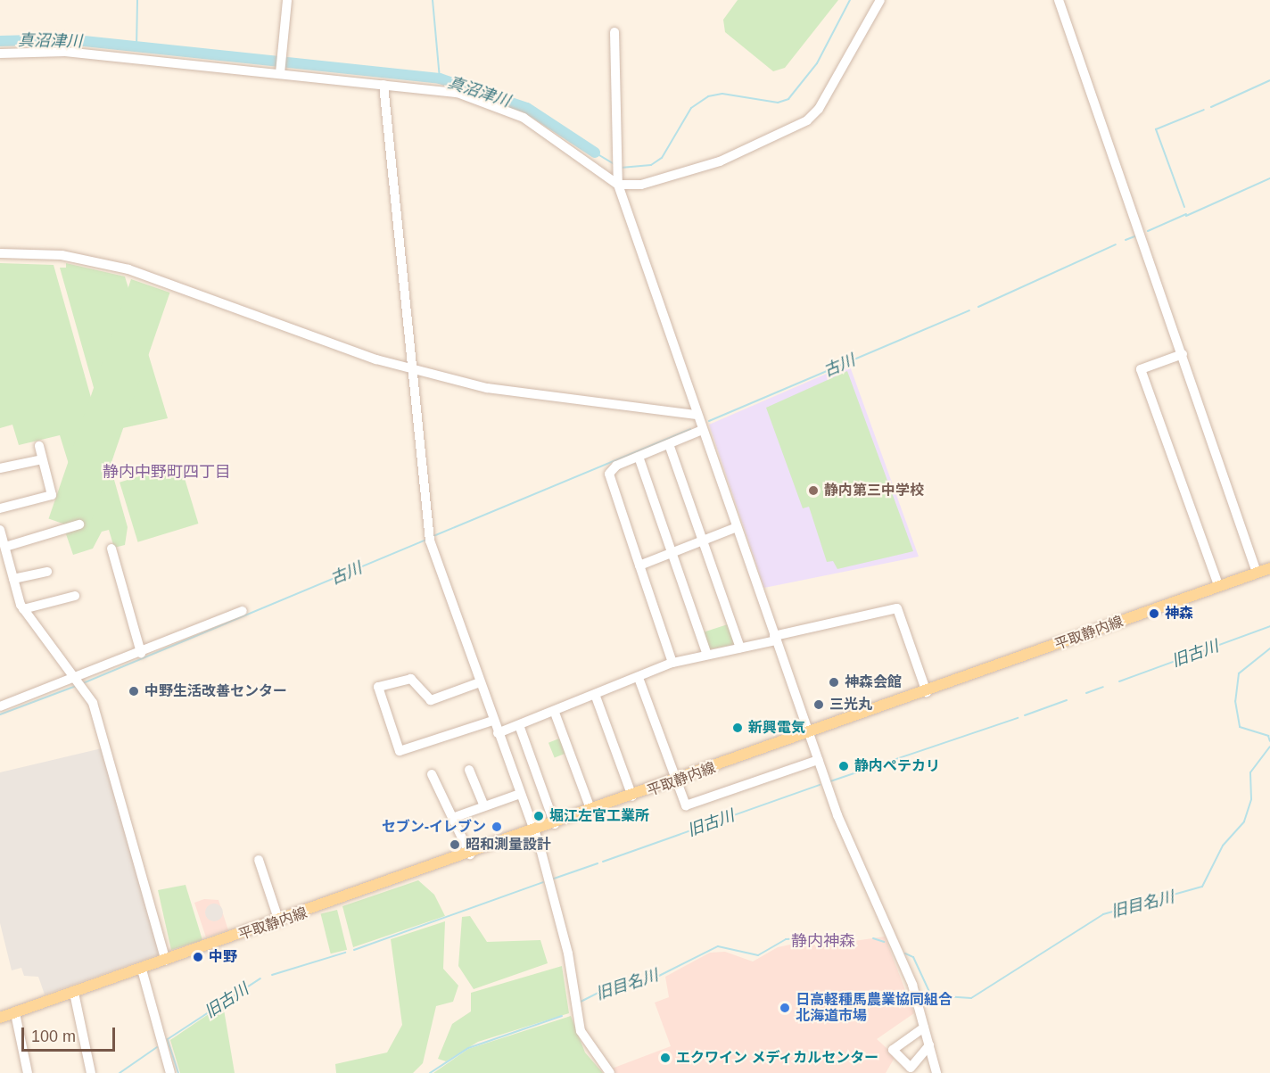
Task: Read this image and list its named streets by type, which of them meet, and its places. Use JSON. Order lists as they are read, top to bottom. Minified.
{"streets":{"main road":["平取静内線"]},"districts":["静内中野町四丁目","静内神森"],"water":["真沼津川","古川","旧古川","旧目名川"],"places":["静内第三中学校","神森","神森会館","中野生活改善センター","三光丸","新興電気","静内ぺテカリ","堀江左官工業所","セブン-イレブン","昭和測量設計","中野","日高軽種馬農業協同組合 北海道市場","エクワイン メディカルセンター"],"scale_bar":"100 m"}
